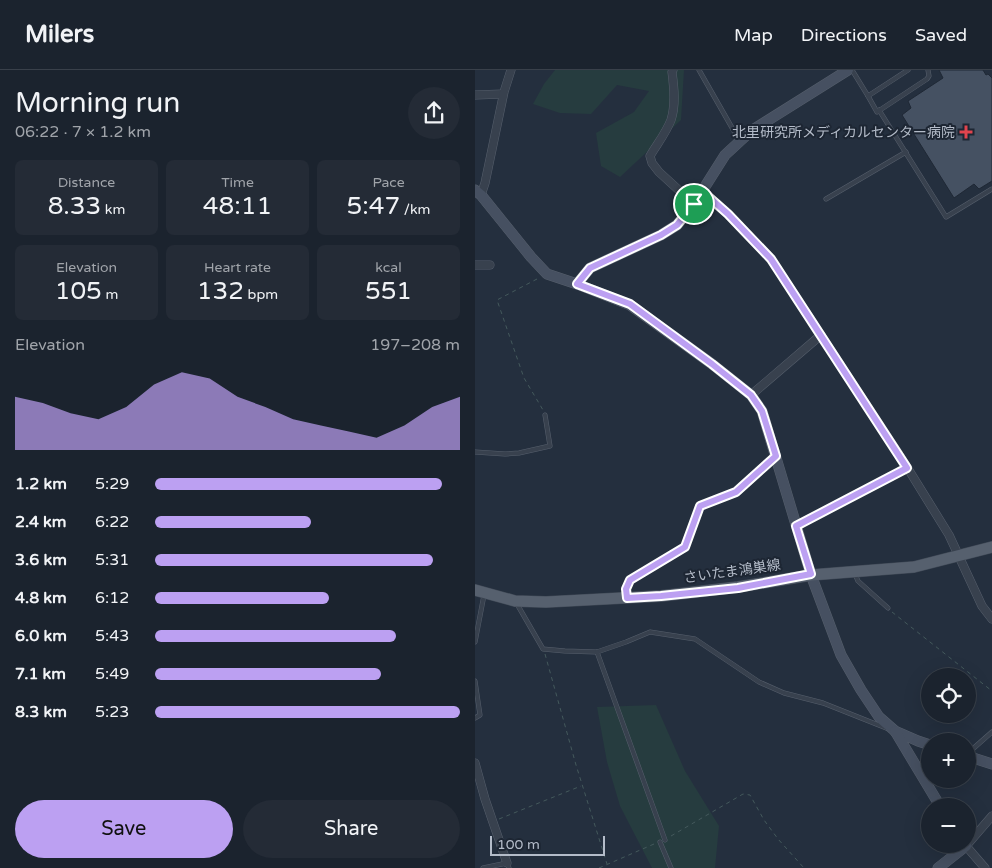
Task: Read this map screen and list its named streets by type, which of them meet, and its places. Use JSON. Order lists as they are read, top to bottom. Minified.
{"streets":{"main road":["さいたま鴻巣線"]},"places":{"health":["北里研究所メディカルセンター病院"]},"scale_bar":"100 m","page":{"header":"Milers","nav":["Map","Directions","Saved"],"heading":["Morning run","06:22 · 7 × 1.2 km"],"stats":[["Distance","8.33 km"],["Time","48:11"],["Pace","5:47 /km"],["Elevation","105 m"],["Heart rate","132 bpm"],["kcal","551"]],"chart":["Elevation","197–208 m"],"list":[{"name":"1.2 km","note":"5:29"},{"name":"2.4 km","note":"6:22"},{"name":"3.6 km","note":"5:31"},{"name":"4.8 km","note":"6:12"},{"name":"6.0 km","note":"5:43"},{"name":"7.1 km","note":"5:49"},{"name":"8.3 km","note":"5:23"}],"map_buttons":["+","−"],"buttons":["Save","Share"],"scale":"100 m"}}
